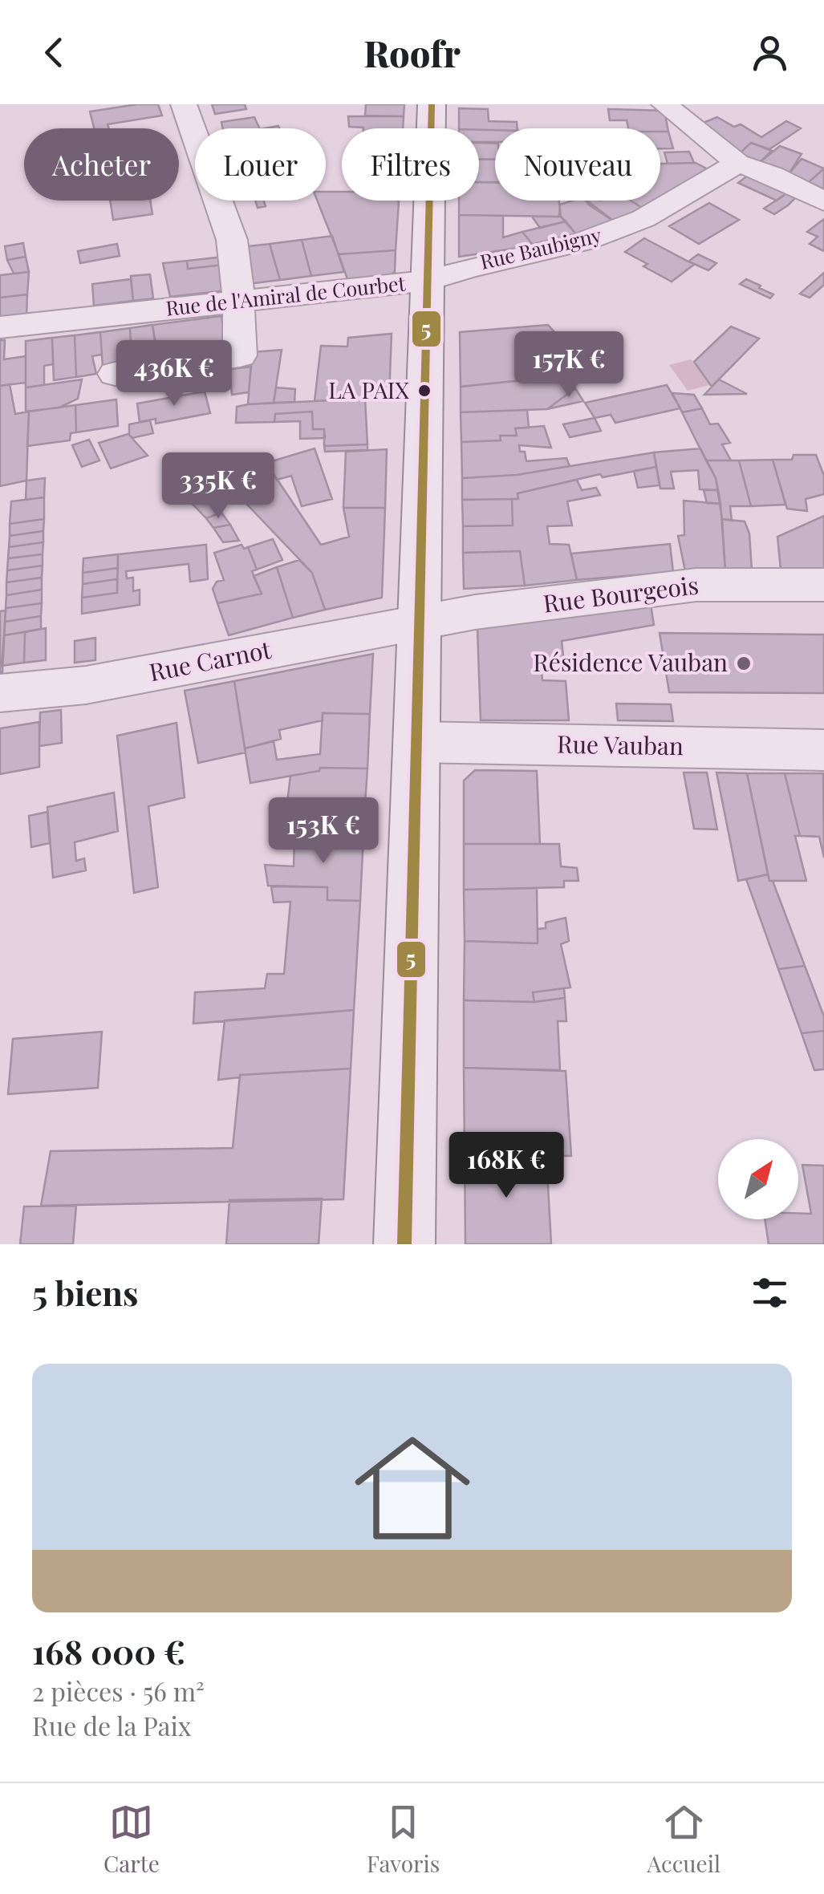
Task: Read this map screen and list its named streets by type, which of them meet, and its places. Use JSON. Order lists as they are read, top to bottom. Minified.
{"streets":{"street":["Rue Baubigny","Rue de l'Amiral de Courbet","Rue Bourgeois","Rue Carnot","Rue Vauban"]},"crossings":[["Rue Baubigny","Rue de l'Amiral de Courbet"],["Rue Bourgeois","Rue Carnot"]],"places":["LA PAIX","Résidence Vauban"],"lines":["transit line 5"],"north":"top right","page":{"header":"Roofr","chip":["Acheter","Louer","Filtres","Nouveau"],"price":["157K €","436K €","335K €","153K €","168K €"],"heading":"5 biens","list":[{"name":"168 000 €","note":"2 pièces · 56 m² · Rue de la Paix"}],"tabs":["Carte","Favoris","Accueil"]}}
